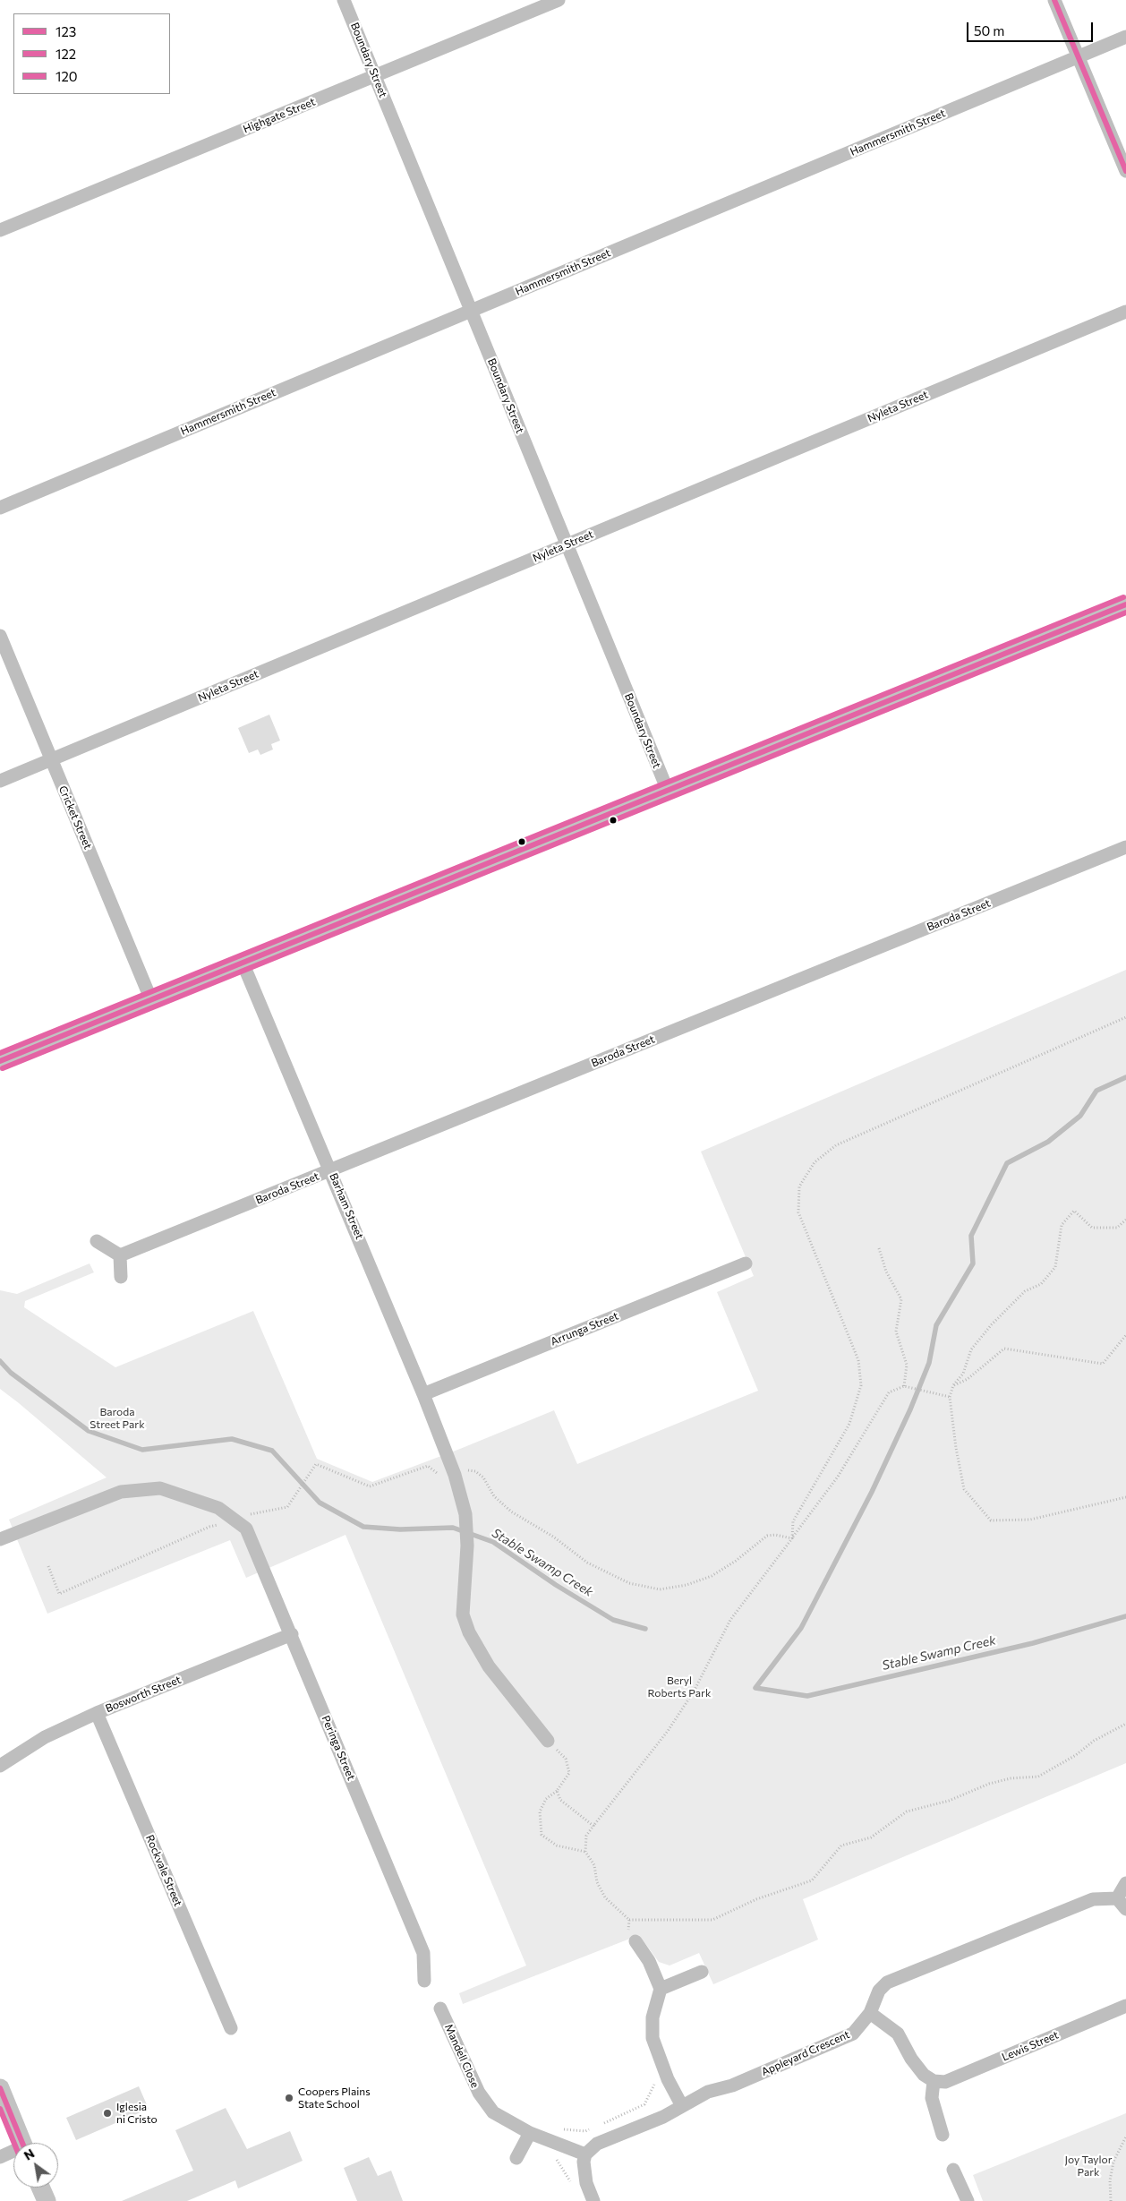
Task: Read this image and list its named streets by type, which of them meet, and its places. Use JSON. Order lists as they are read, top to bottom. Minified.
{"streets":{"street":["Boundary Street","Highgate Street","Hammersmith Street","Nyleta Street","Cricket Street","Baroda Street","Barham Street","Arrunga Street","Bosworth Street","Peringa Street","Rockvale Street","Lewis Street","Appleyard Crescent","Mandell Close"]},"crossings":[["Boundary Street","Highgate Street"],["Boundary Street","Hammersmith Street"],["Boundary Street","Nyleta Street"],["Nyleta Street","Cricket Street"],["Baroda Street","Barham Street"],["Barham Street","Arrunga Street"],["Bosworth Street","Peringa Street"],["Bosworth Street","Rockvale Street"],["Appleyard Crescent","Mandell Close"]],"water":["Stable Swamp Creek"],"parks":["Baroda Street Park","Beryl Roberts Park","Joy Taylor Park"],"places":["Coopers Plains State School","Iglesia ni Cristo"],"lines":["transit line 123","transit line 120","transit line 122"],"legend":["123","122","120"],"scale_bar":"50 m","north":"top left"}
